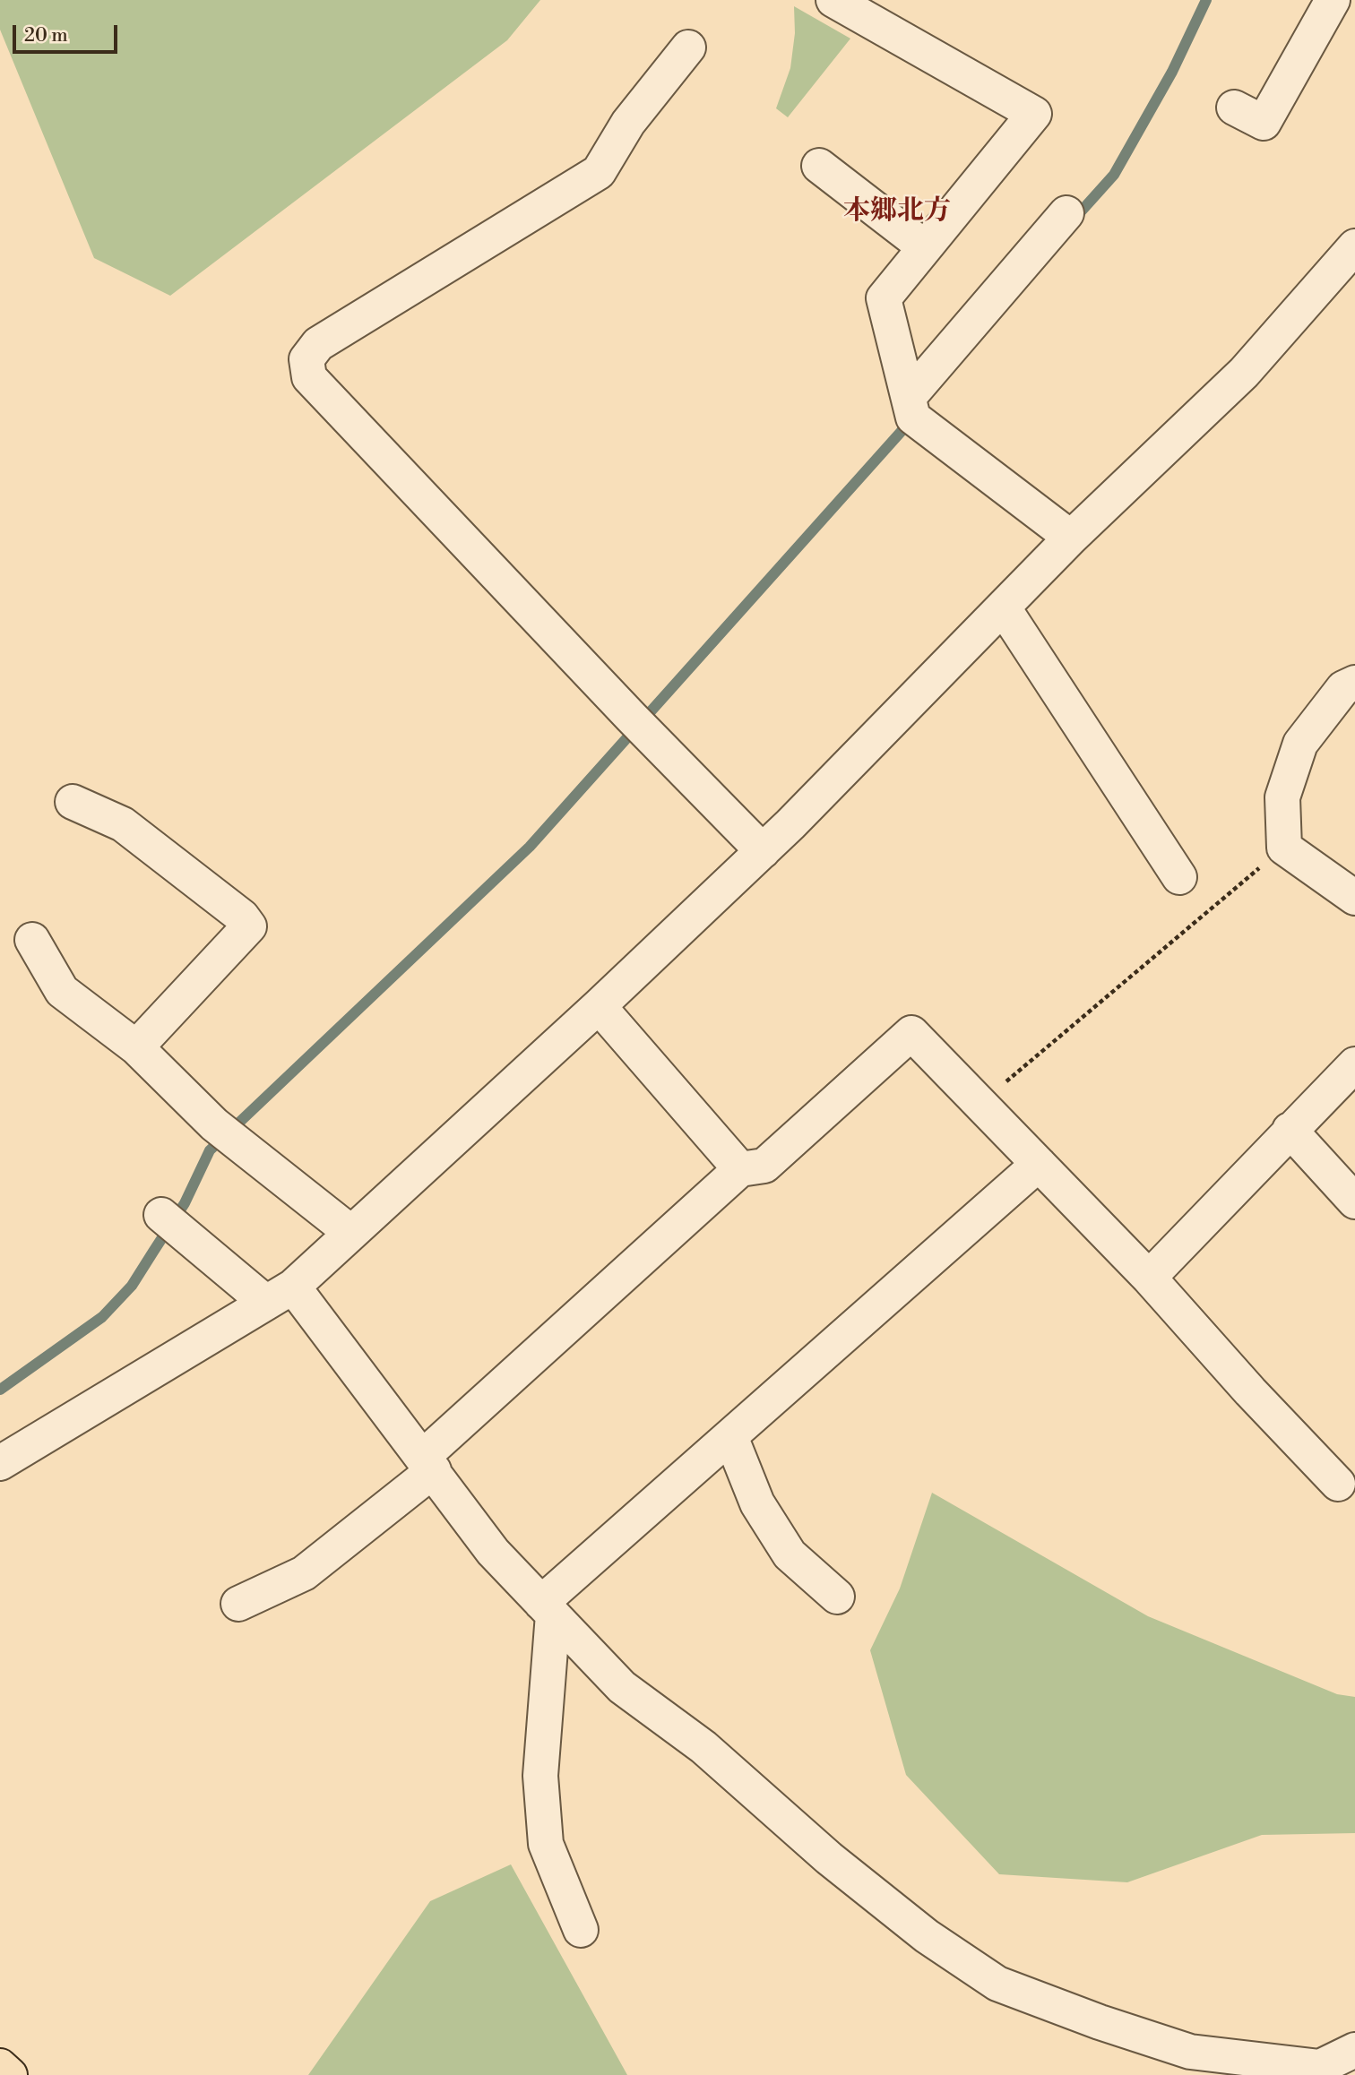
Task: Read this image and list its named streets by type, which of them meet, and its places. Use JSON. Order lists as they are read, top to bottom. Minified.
{"districts":["本郷北方"],"scale_bar":"20 m"}
